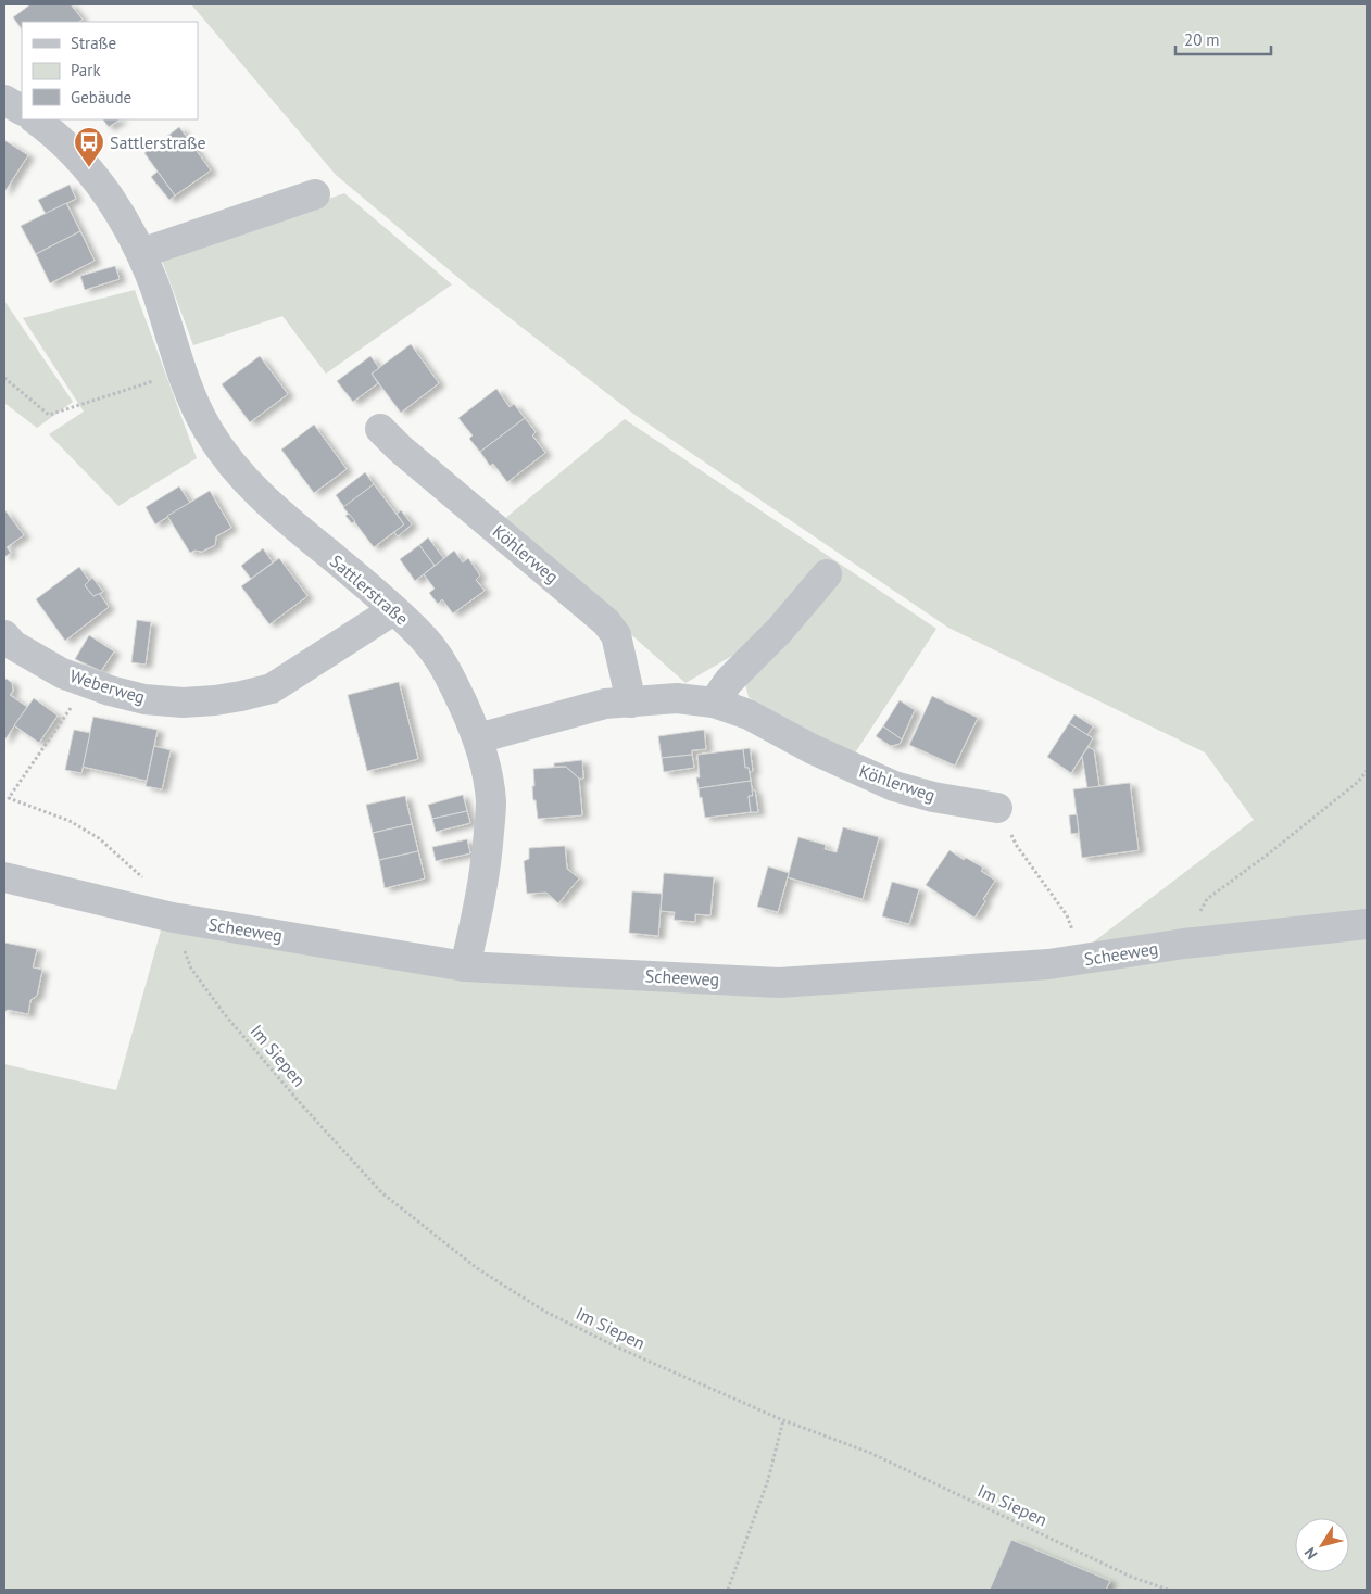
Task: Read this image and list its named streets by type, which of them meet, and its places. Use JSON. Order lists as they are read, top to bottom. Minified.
{"streets":{"street":["Köhlerweg","Sattlerstraße","Weberweg","Scheeweg"],"path":["Im Siepen"]},"crossings":[["Köhlerweg","Sattlerstraße"],["Sattlerstraße","Weberweg"],["Sattlerstraße","Scheeweg"],["Scheeweg","Im Siepen"]],"places":{"bus stop":["Sattlerstraße"]},"legend":["Straße","Park","Gebäude"],"scale_bar":"20 m","north":"bottom left"}
